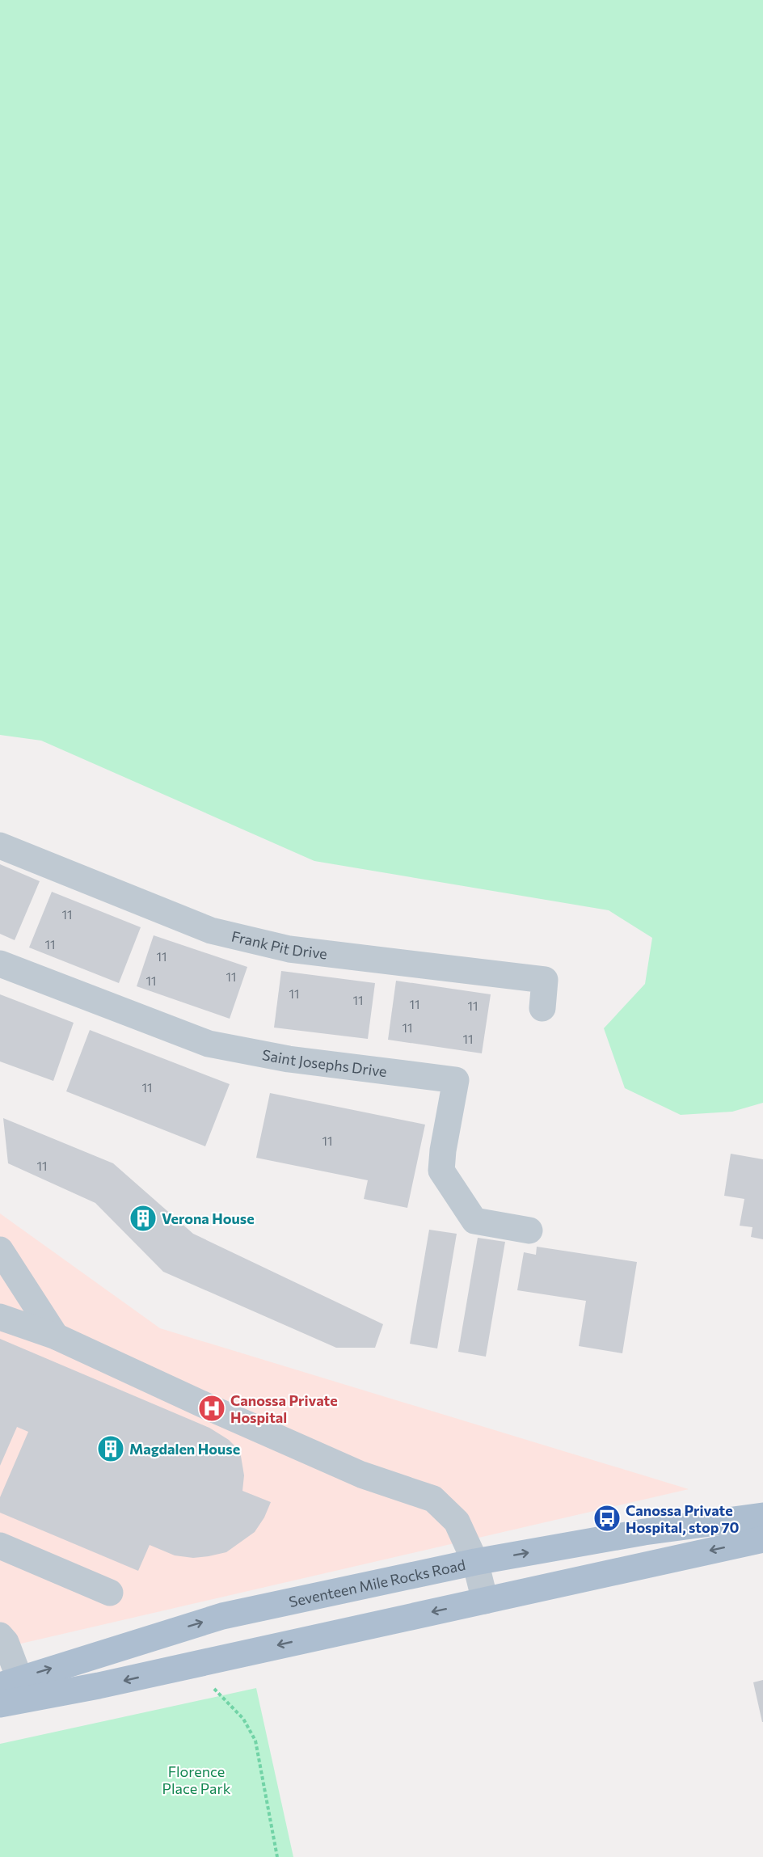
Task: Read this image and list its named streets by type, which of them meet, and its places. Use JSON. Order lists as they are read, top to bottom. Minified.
{"streets":{"main road":["Seventeen Mile Rocks Road"],"lane":["Frank Pit Drive","Saint Josephs Drive"]},"parks":["Florence Place Park"],"places":{"building":["Verona House","Magdalen House"],"hospital":["Canossa Private Hospital"],"bus stop":["Canossa Private Hospital, stop 70"]},"house_numbers":["11","11","11","11","11","11","11","11","11","11","11","11","11","11"]}
